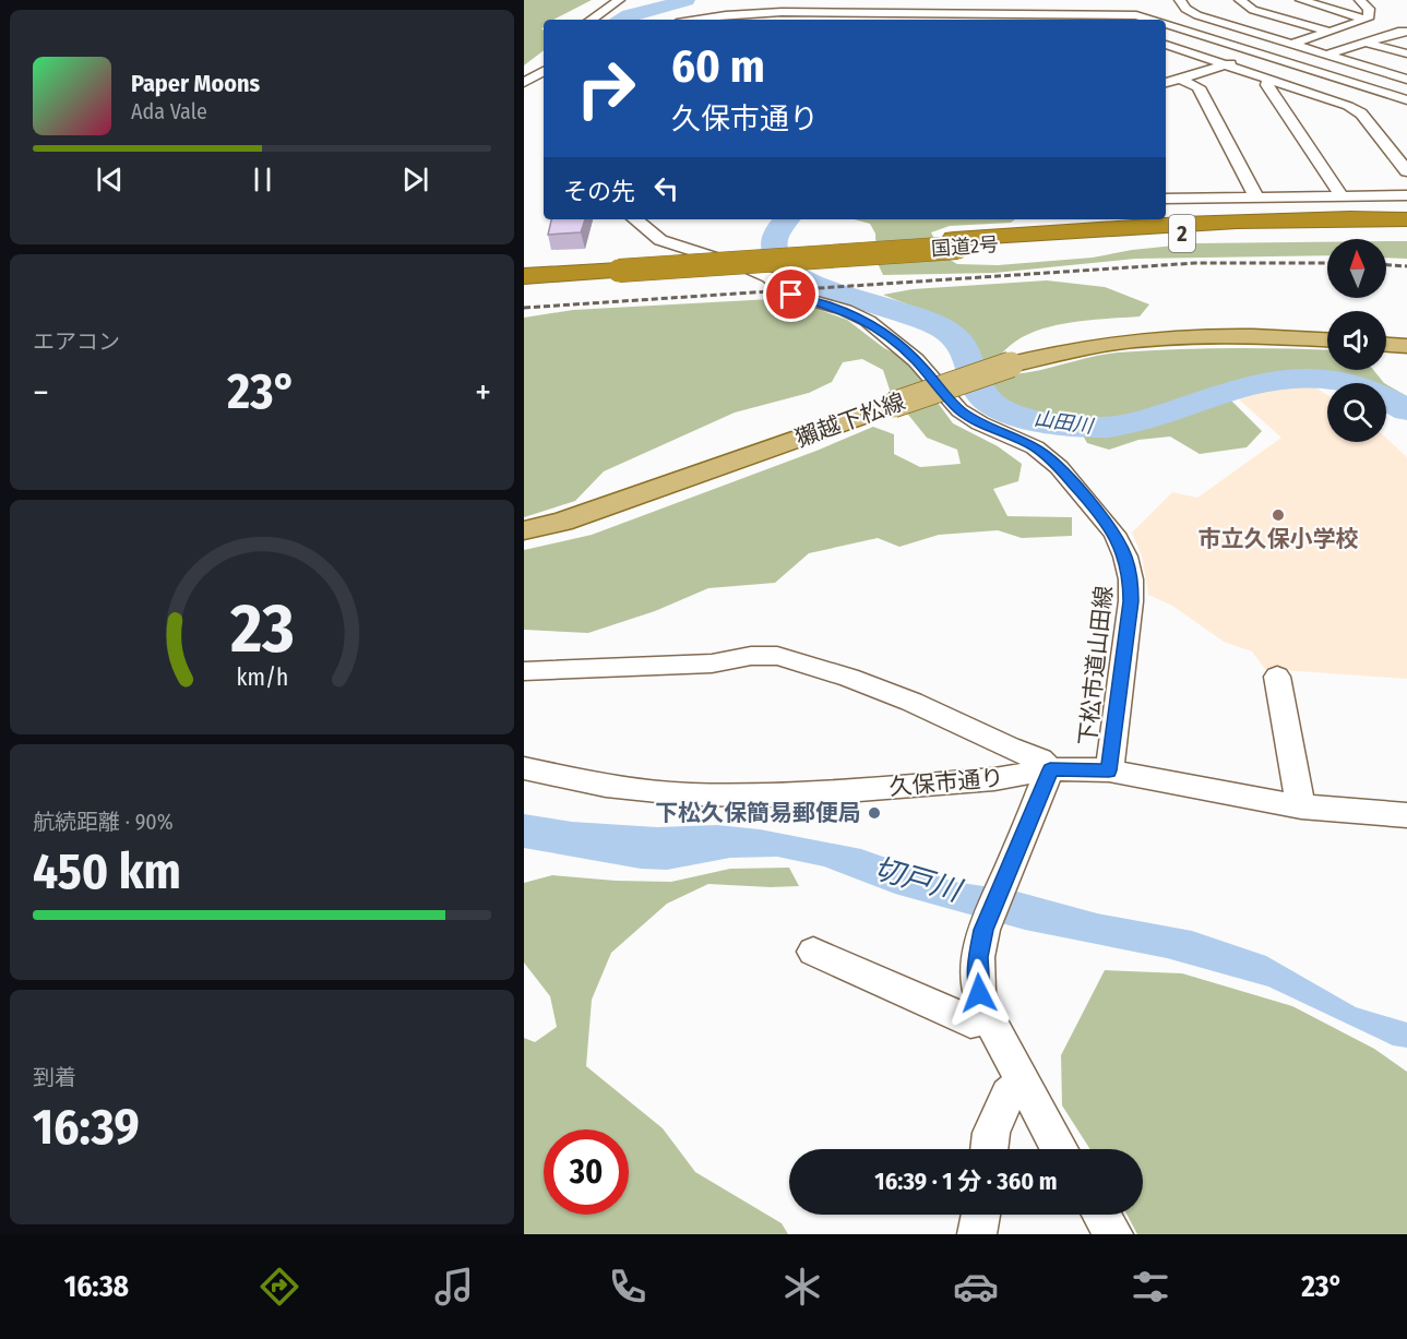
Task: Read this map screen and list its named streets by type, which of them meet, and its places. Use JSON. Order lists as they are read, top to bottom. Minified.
{"streets":{"highway":["2","国道2号"],"main road":["獺越下松線"],"street":["下松市道山田線","久保市通り"]},"crossings":[["下松市道山田線","久保市通り"]],"water":["山田川","切戸川"],"places":["市立久保小学校","下松久保簡易郵便局"],"north":"top","page":{"turn":["60 m","久保市通り"],"song":["Paper Moons","Ada Vale"],"then":"その先","tile":["エアコン",["航続距離 · 90%","450 km"],["到着","16:39"]],"heat":["−","23°","+"],"limit":"30","trip":"16:39 · 1 分 · 360 m","tabs":["16:38","23°"],"gauge":["23","km/h"]}}
